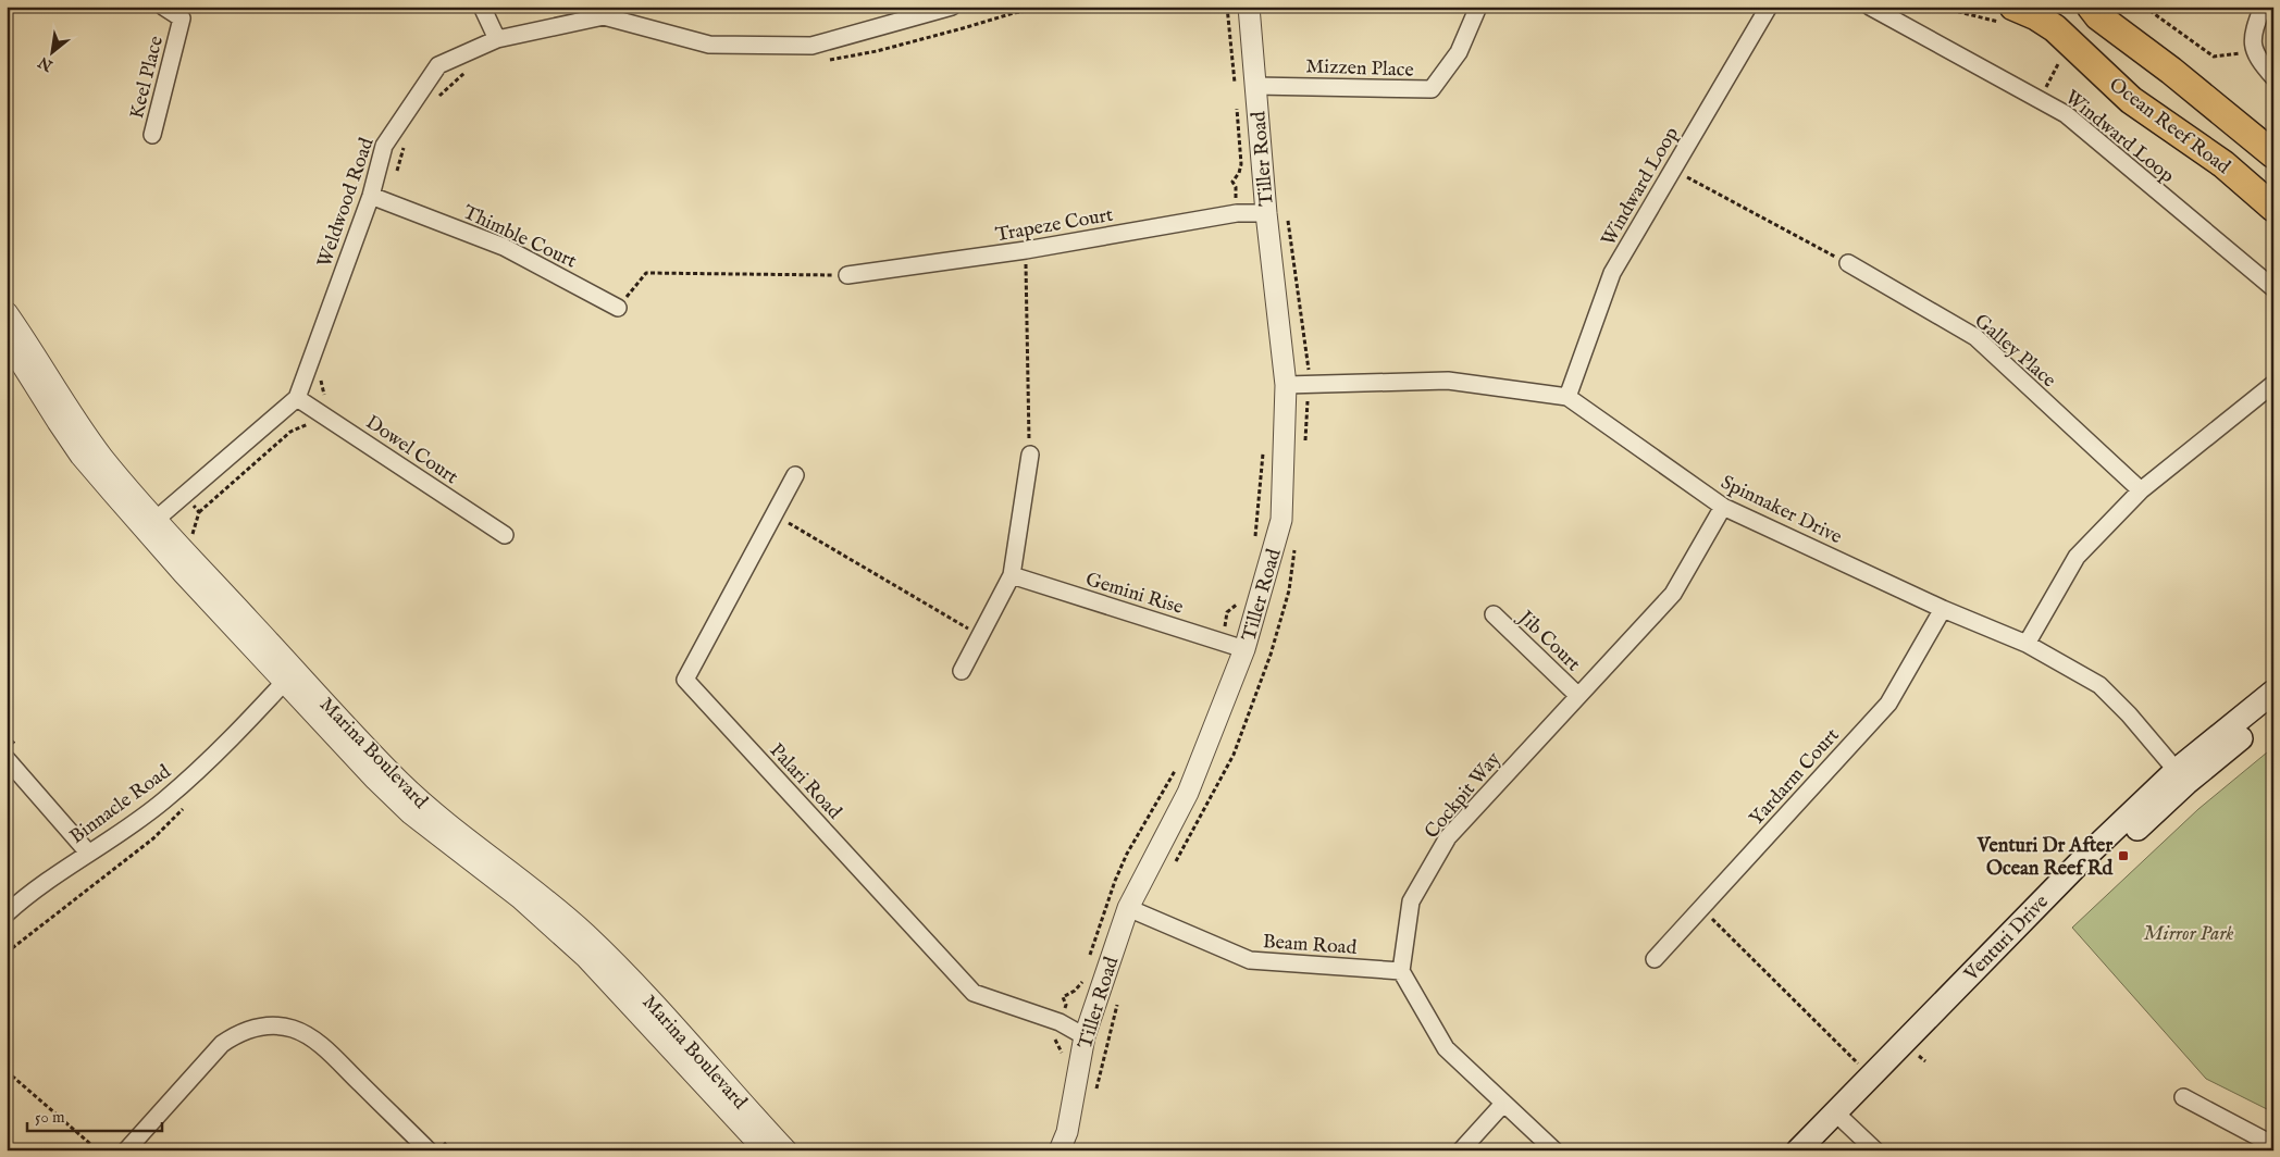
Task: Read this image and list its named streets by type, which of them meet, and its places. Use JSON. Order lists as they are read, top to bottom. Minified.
{"streets":{"main road":["Ocean Reef Road","Venturi Drive"],"street":["Mizzen Place","Keel Place","Windward Loop","Tiller Road","Weldwood Road","Trapeze Court","Thimble Court","Galley Place","Dowel Court","Spinnaker Drive","Gemini Rise","Jib Court","Marina Boulevard","Yardarm Court","Palari Road","Cockpit Way","Binnacle Road","Beam Road"]},"crossings":[["Mizzen Place","Tiller Road"],["Windward Loop","Spinnaker Drive"],["Tiller Road","Trapeze Court"],["Tiller Road","Spinnaker Drive"],["Tiller Road","Gemini Rise"],["Tiller Road","Palari Road"],["Tiller Road","Beam Road"],["Weldwood Road","Thimble Court"],["Weldwood Road","Dowel Court"],["Weldwood Road","Marina Boulevard"],["Spinnaker Drive","Yardarm Court"],["Spinnaker Drive","Cockpit Way"],["Spinnaker Drive","Venturi Drive"],["Jib Court","Cockpit Way"],["Marina Boulevard","Binnacle Road"],["Cockpit Way","Beam Road"]],"parks":["Mirror Park"],"places":{"transit":["Venturi Dr After Ocean Reef Rd"]},"scale_bar":"50 m","north":"bottom left"}
